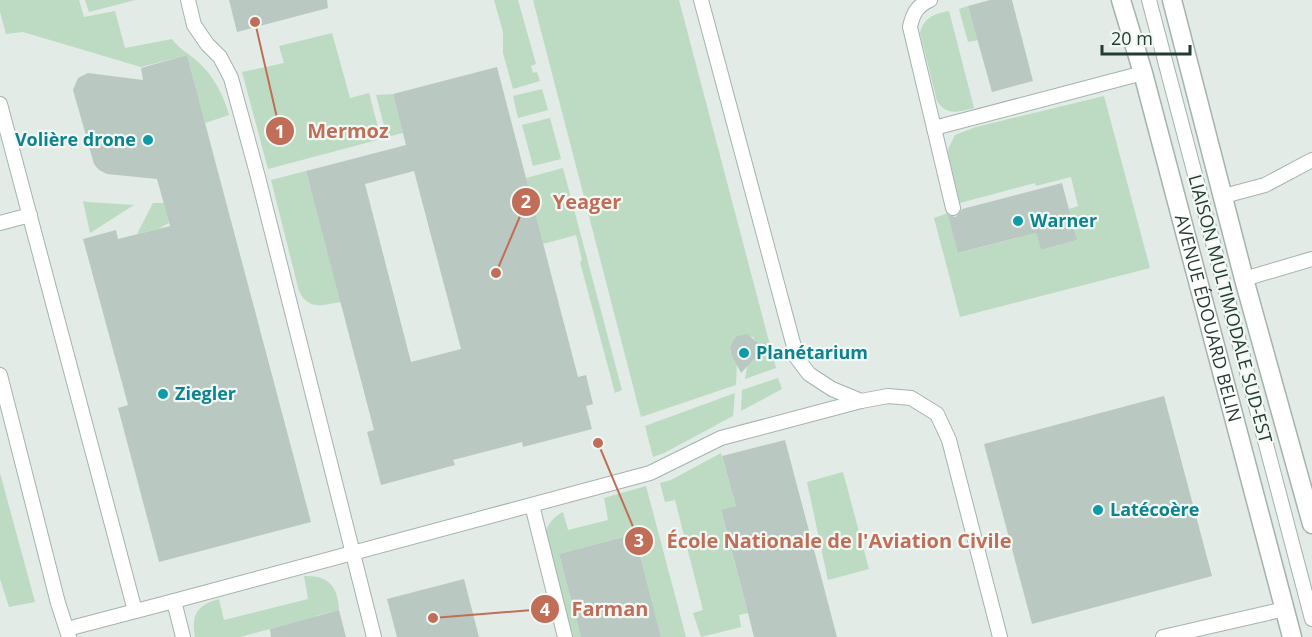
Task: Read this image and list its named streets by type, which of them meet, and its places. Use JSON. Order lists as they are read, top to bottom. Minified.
{"streets":{"street":["AVENUE ÉDOUARD BELIN"],"lane":["LIAISON MULTIMODALE SUD-EST"]},"places":["Mermoz","Volière drone","Warner","Yeager","Planétarium","Ziegler","École Nationale de l'Aviation Civile","Latécoère","Farman"],"scale_bar":"20 m"}
